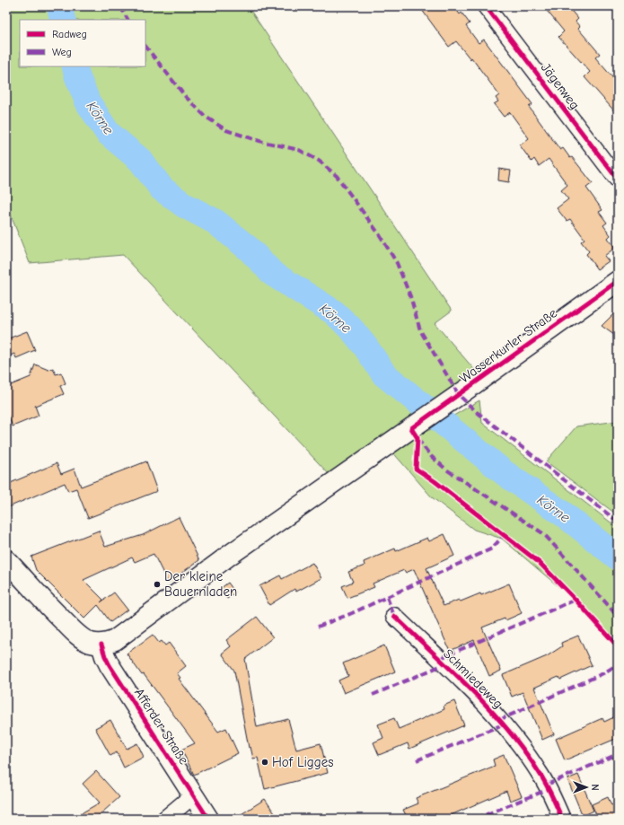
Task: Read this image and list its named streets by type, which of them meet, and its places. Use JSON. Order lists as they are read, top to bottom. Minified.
{"streets":{"main road":["Wasserkurler Straße","Afferder Straße"],"street":["Jägerweg","Schmiedeweg"]},"crossings":[["Wasserkurler Straße","Afferder Straße"]],"water":["Körne"],"places":["Der kleine Bauernladen","Hof Ligges"],"legend":["Radweg","Weg"],"north":"right"}
